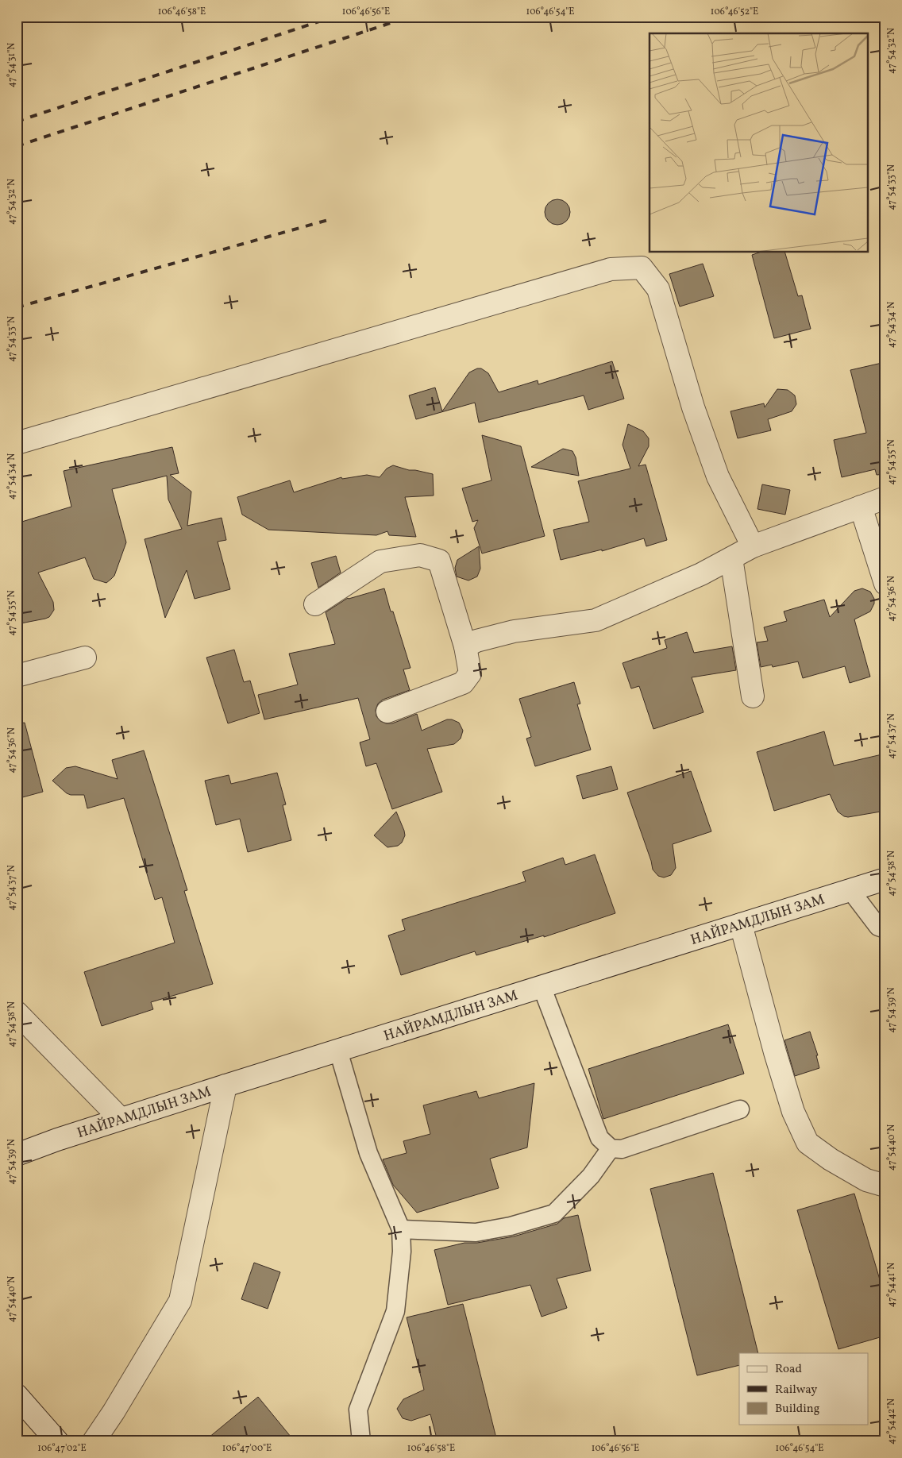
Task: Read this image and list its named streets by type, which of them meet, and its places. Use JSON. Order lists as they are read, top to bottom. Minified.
{"streets":{"street":["НАЙРАМДЛЫН ЗАМ"]},"legend":["Road","Railway","Building"],"coordinates":["106°46'58\"E","106°46'56\"E","106°46'54\"E","106°46'52\"E","47°54'32\"N","47°54'31\"N","47°54'33\"N","47°54'34\"N","47°54'35\"N","47°54'36\"N","47°54'37\"N","47°54'38\"N","47°54'39\"N","47°54'40\"N","47°54'41\"N","47°54'42\"N","106°47'02\"E","106°47'00\"E"]}
